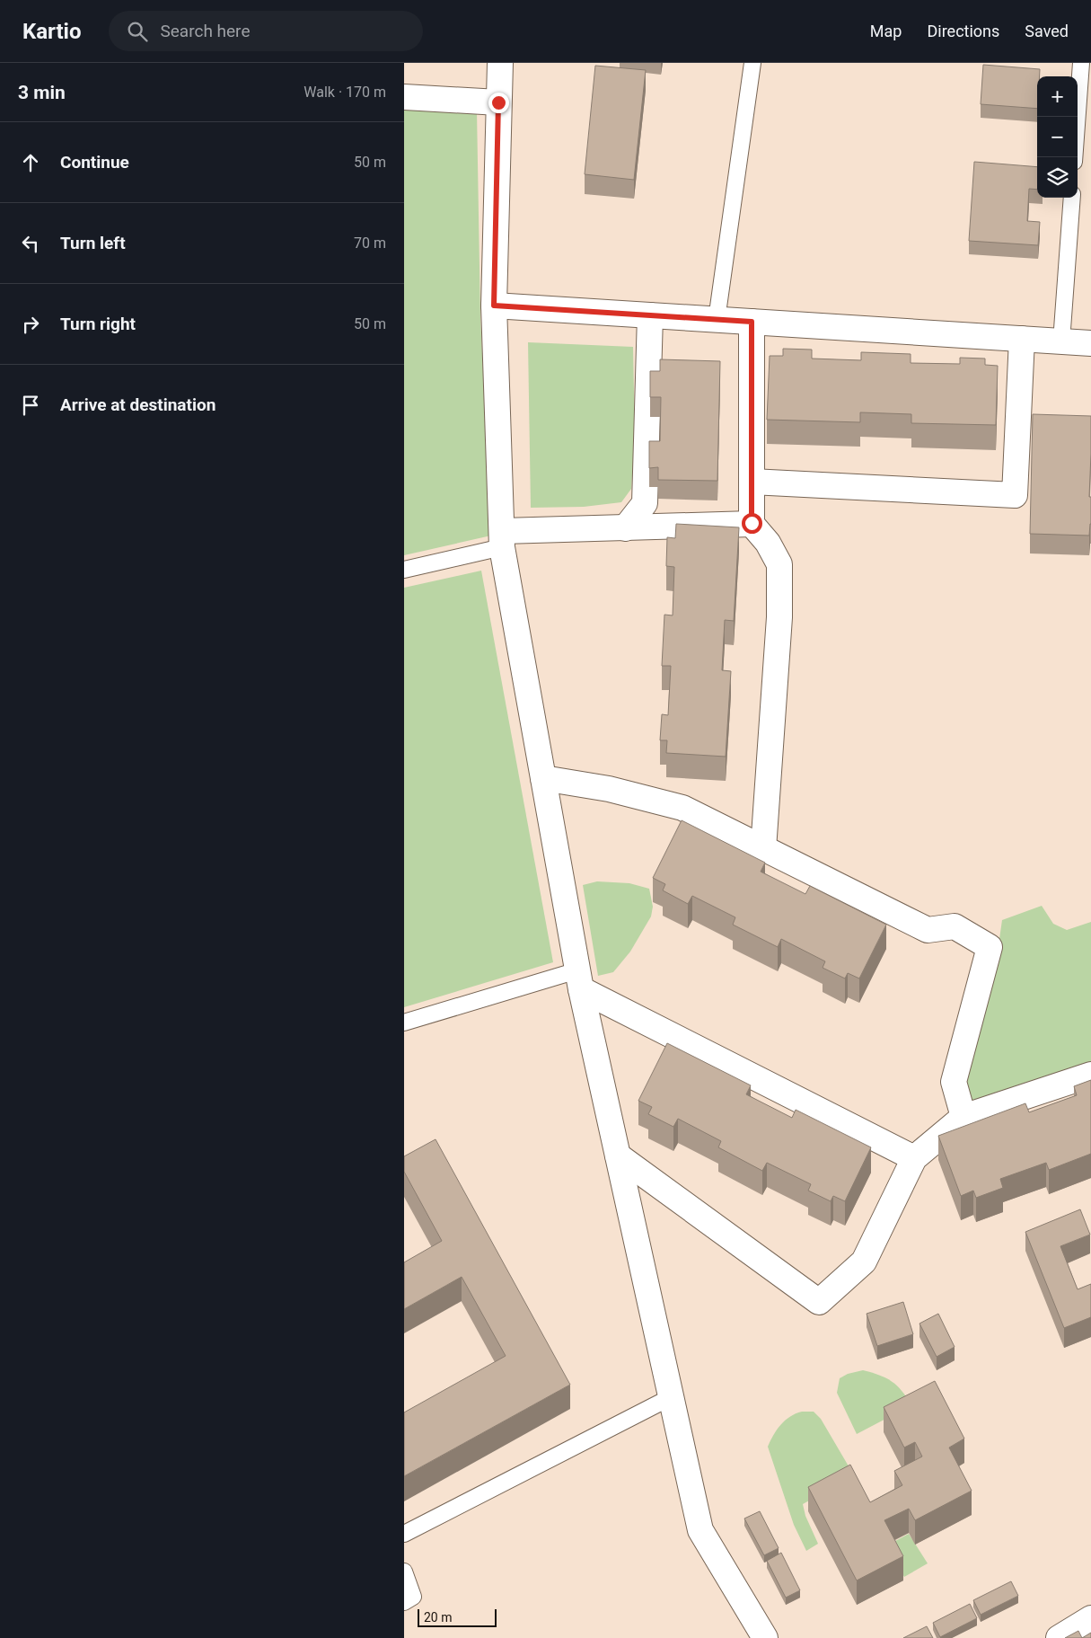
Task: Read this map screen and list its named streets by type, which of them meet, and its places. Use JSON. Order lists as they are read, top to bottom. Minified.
{"scale_bar":"20 m","page":{"header":"Kartio","search":"Search here","nav":["Map","Directions","Saved"],"heading":["3 min","Walk · 170 m"],"map_buttons":["+","−"],"list":[["Continue","50 m"],["Turn left","70 m"],["Turn right","50 m"],"Arrive at destination"],"scale":"20 m"}}
